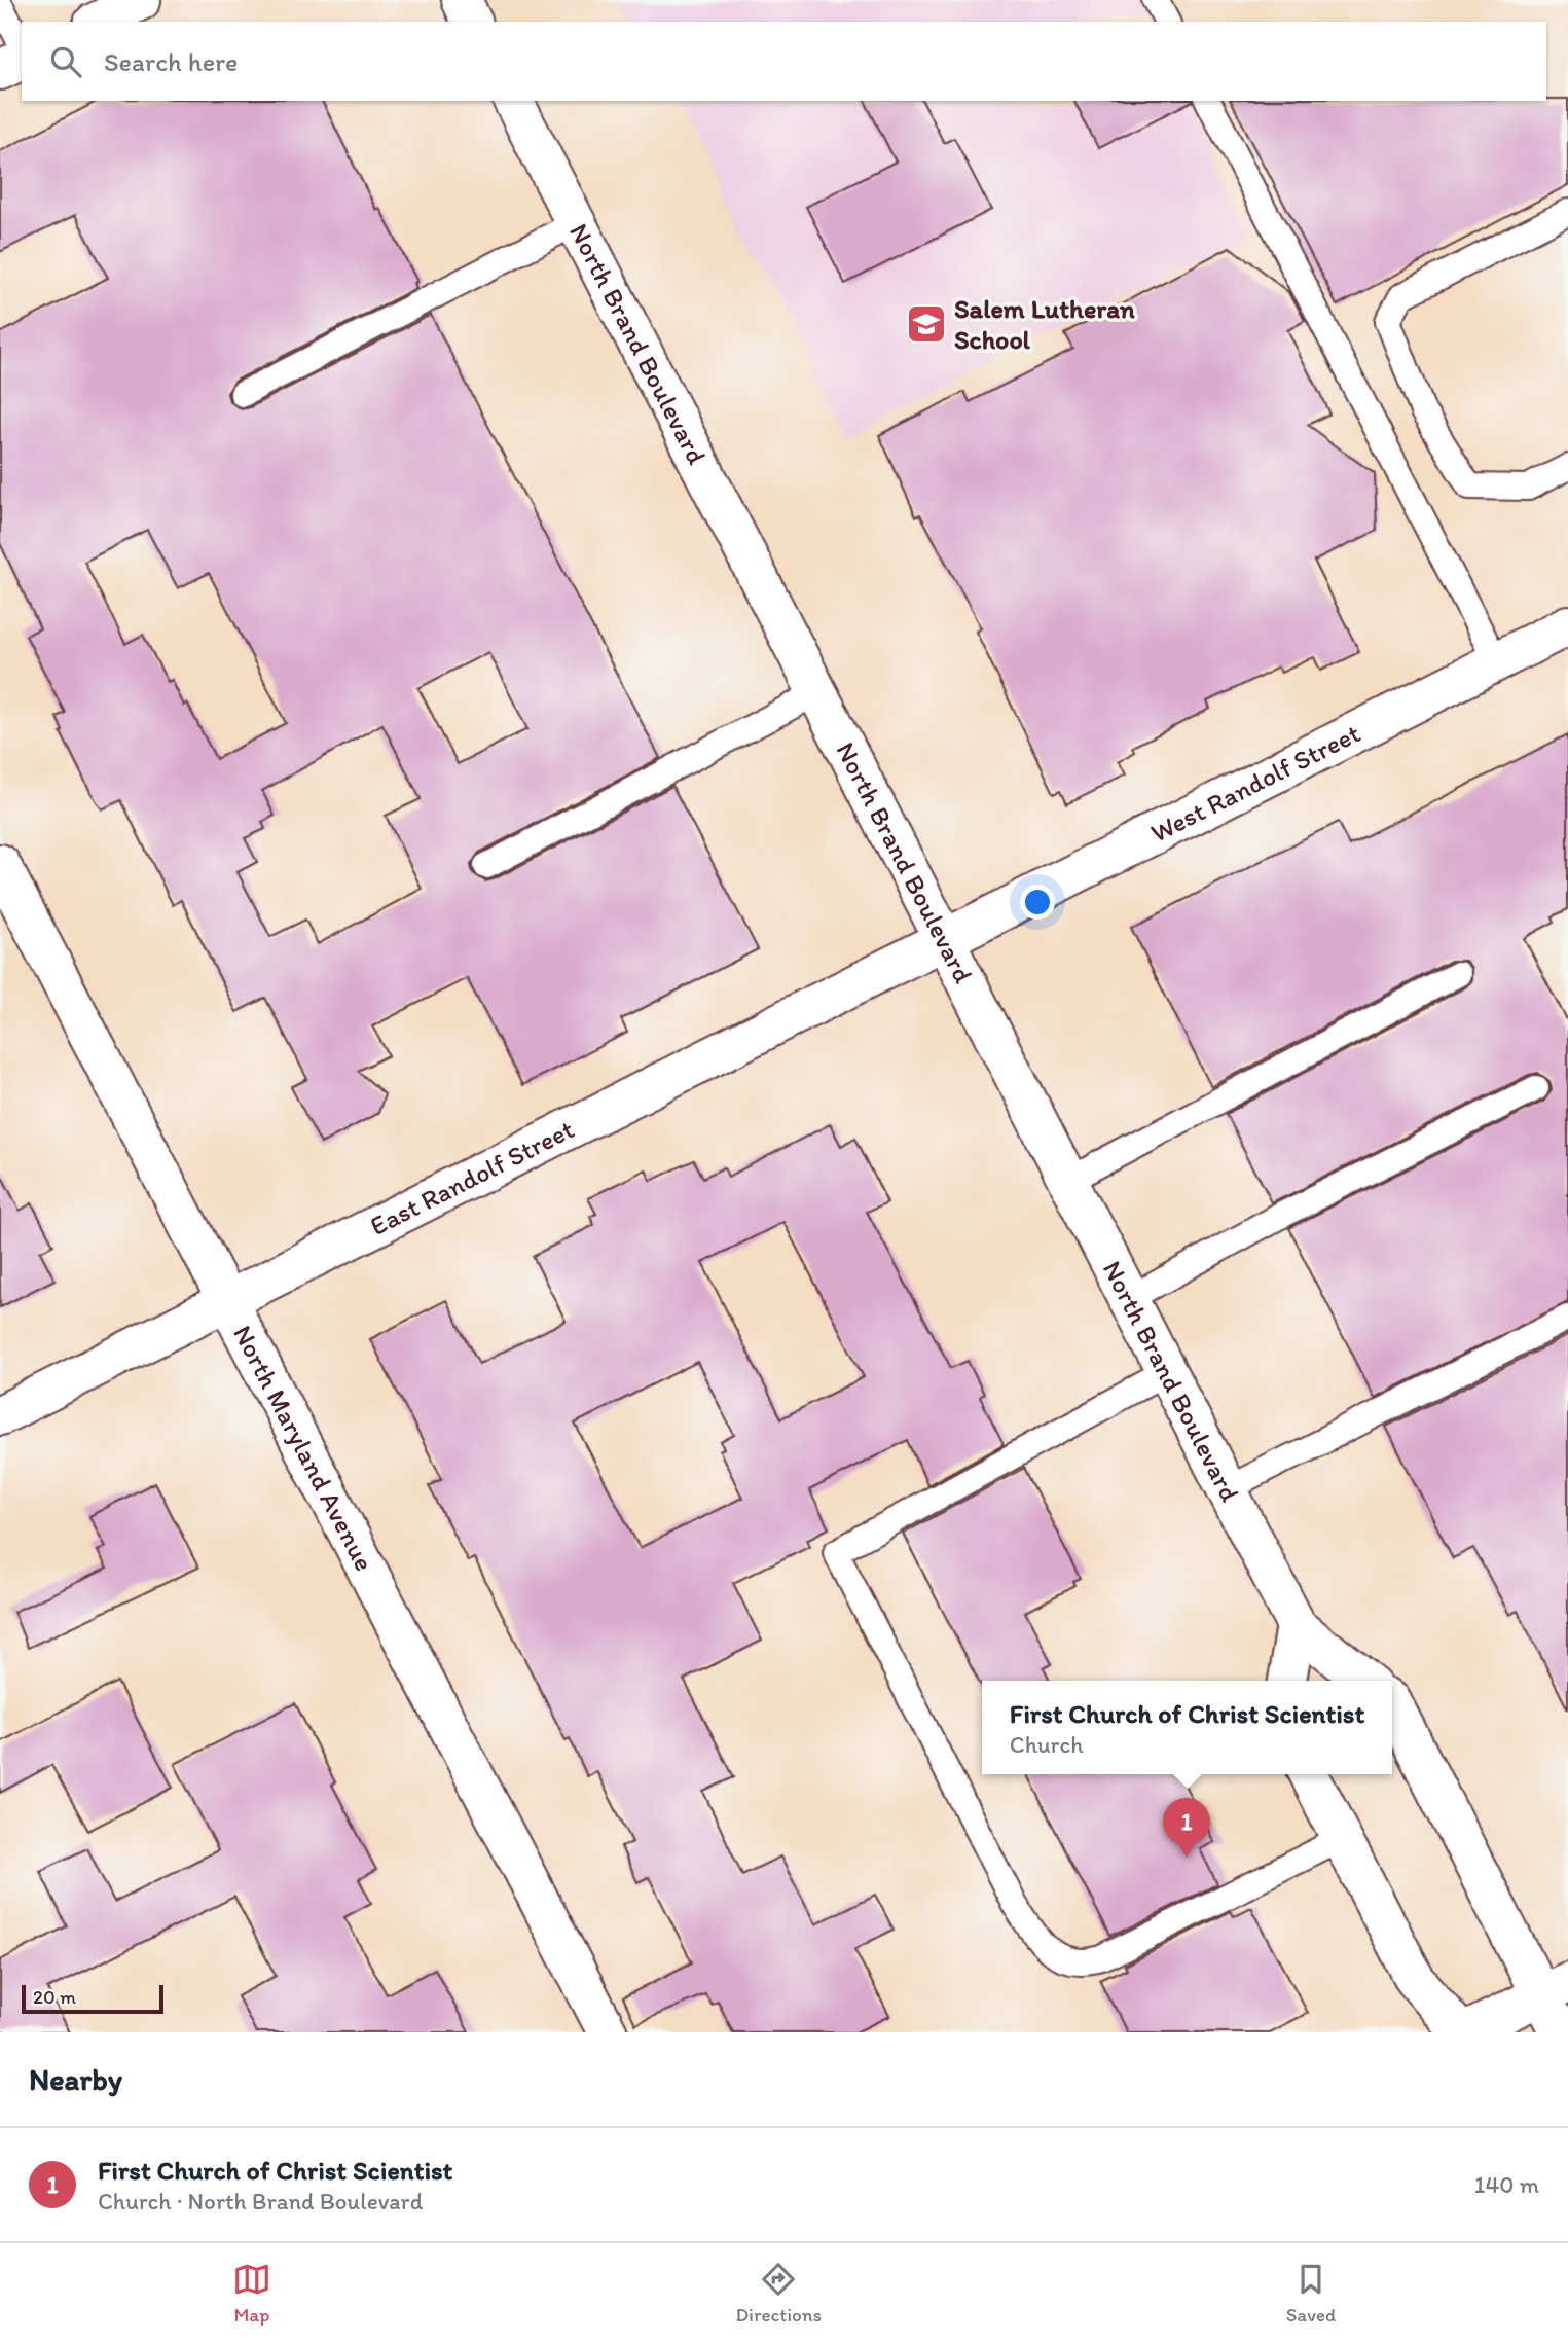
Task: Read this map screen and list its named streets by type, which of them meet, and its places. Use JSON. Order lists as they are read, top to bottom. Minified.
{"streets":{"street":["North Brand Boulevard","West Randolf Street","East Randolf Street","North Maryland Avenue"]},"crossings":[["North Brand Boulevard","West Randolf Street"],["North Brand Boulevard","East Randolf Street"],["West Randolf Street","East Randolf Street"],["East Randolf Street","North Maryland Avenue"]],"places":{"school or university":["Salem Lutheran School"]},"scale_bar":"20 m","page":{"search":"Search here","popup":["First Church of Christ Scientist","Church"],"pins":"1","scale":"20 m","heading":"Nearby","list":[{"mark":"1","name":"First Church of Christ Scientist","note":"Church · North Brand Boulevard","value":"140 m"}],"nav":["Map","Directions","Saved"]}}
